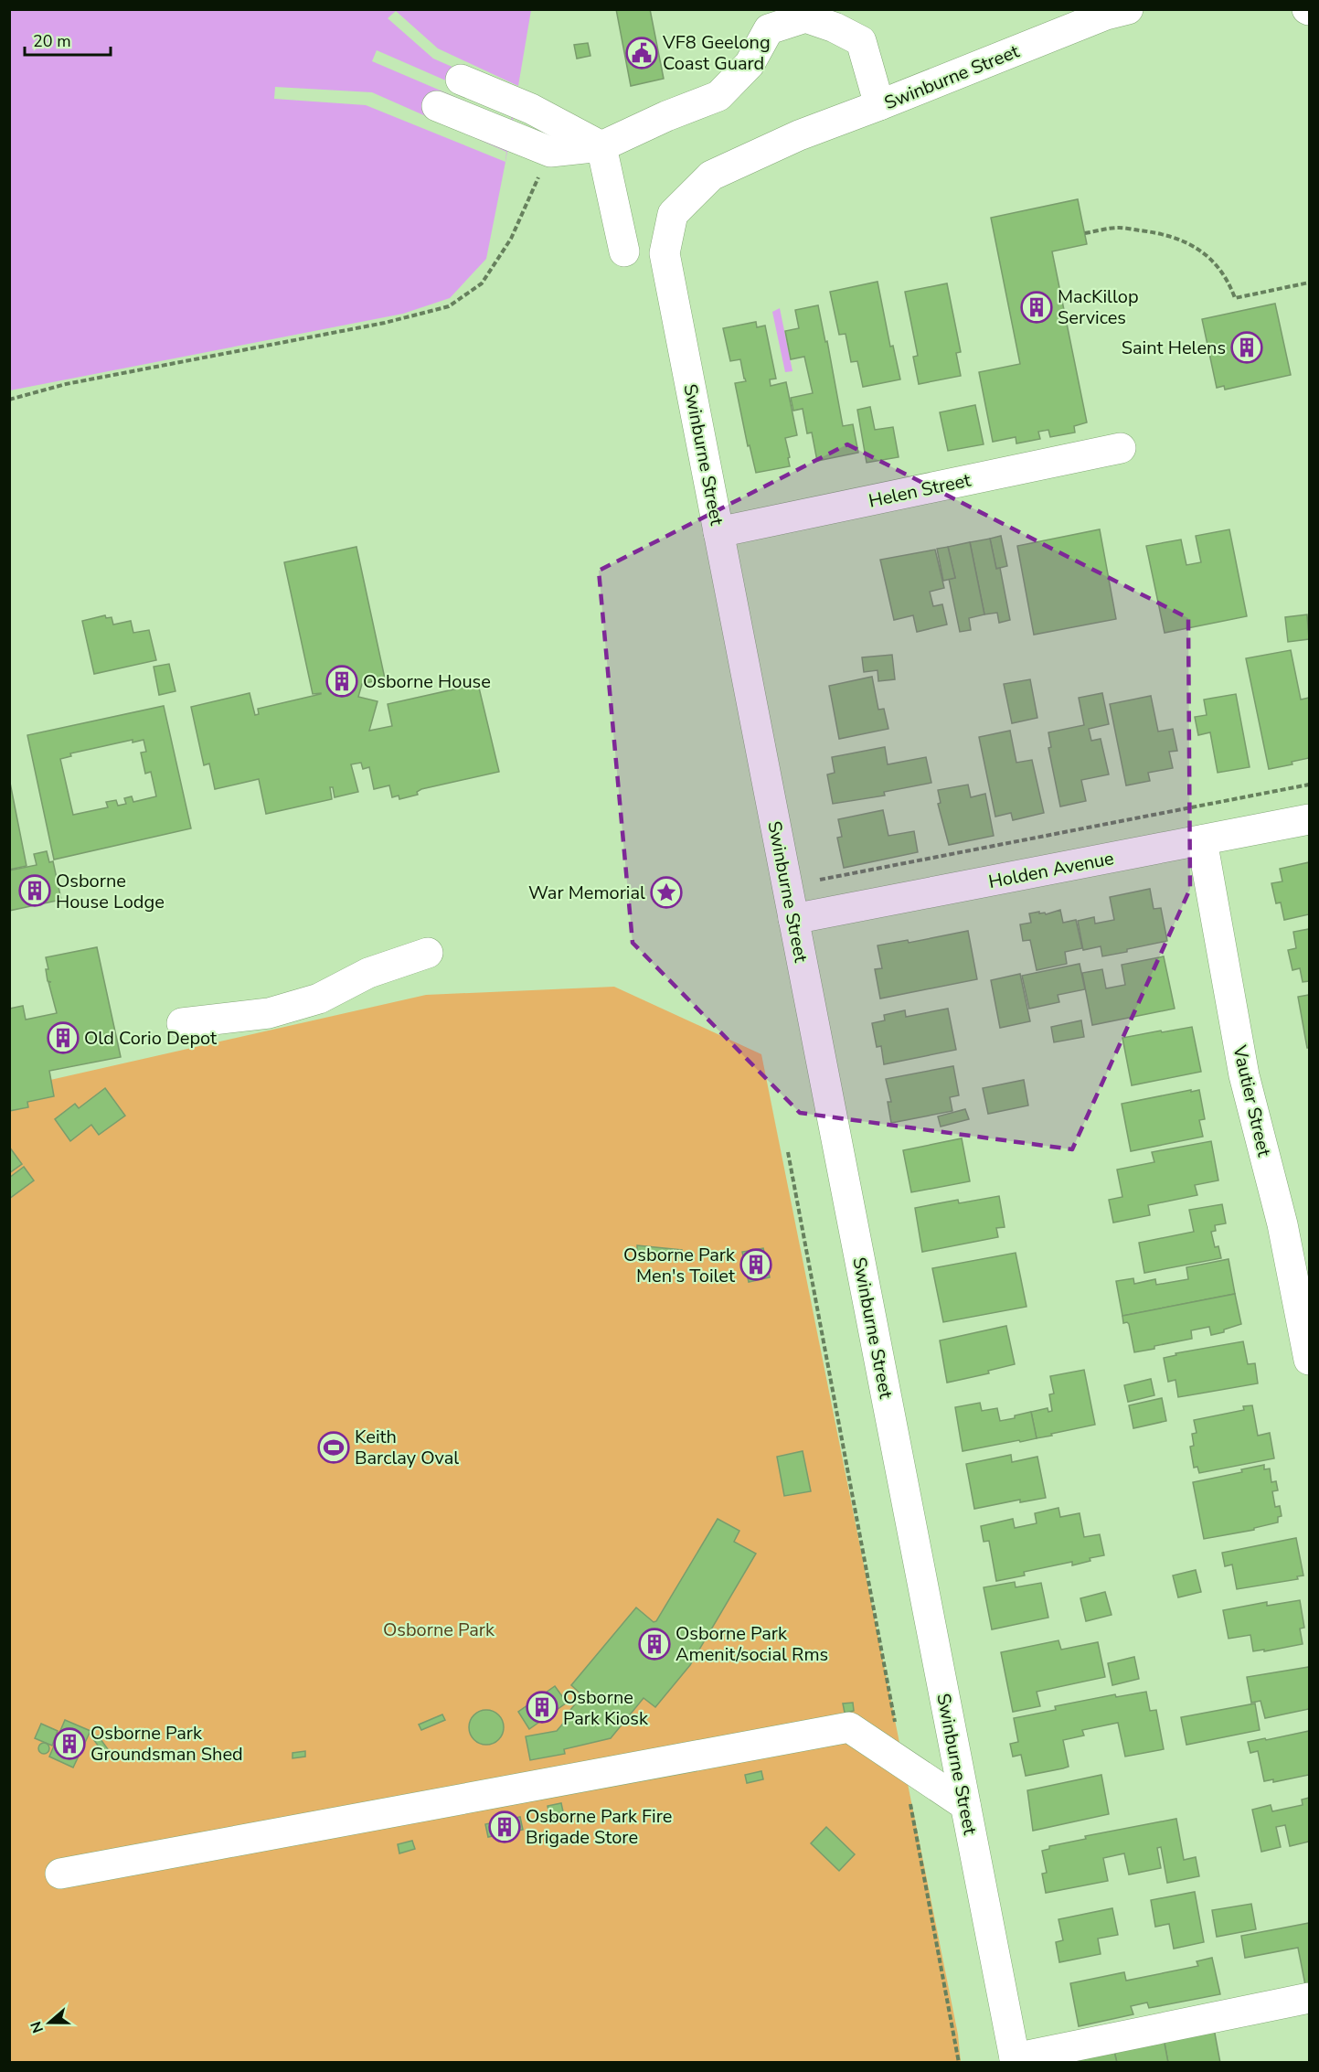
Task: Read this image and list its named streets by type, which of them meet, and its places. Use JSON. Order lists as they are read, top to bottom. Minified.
{"streets":{"street":["Swinburne Street","Helen Street","Holden Avenue","Vautier Street"]},"crossings":[["Swinburne Street","Helen Street"],["Swinburne Street","Holden Avenue"],["Holden Avenue","Vautier Street"]],"parks":["Osborne Park"],"places":{"public building":["VF8 Geelong Coast Guard"],"building":["MacKillop Services","Saint Helens","Osborne House","Osborne House Lodge","Old Corio Depot","Osborne Park Men's Toilet","Osborne Park Amenit/social Rms","Osborne Park Kiosk","Osborne Park Groundsman Shed","Osborne Park Fire Brigade Store"],"place":["War Memorial"],"sports":["Keith Barclay Oval"]},"scale_bar":"20 m","north":"left"}
